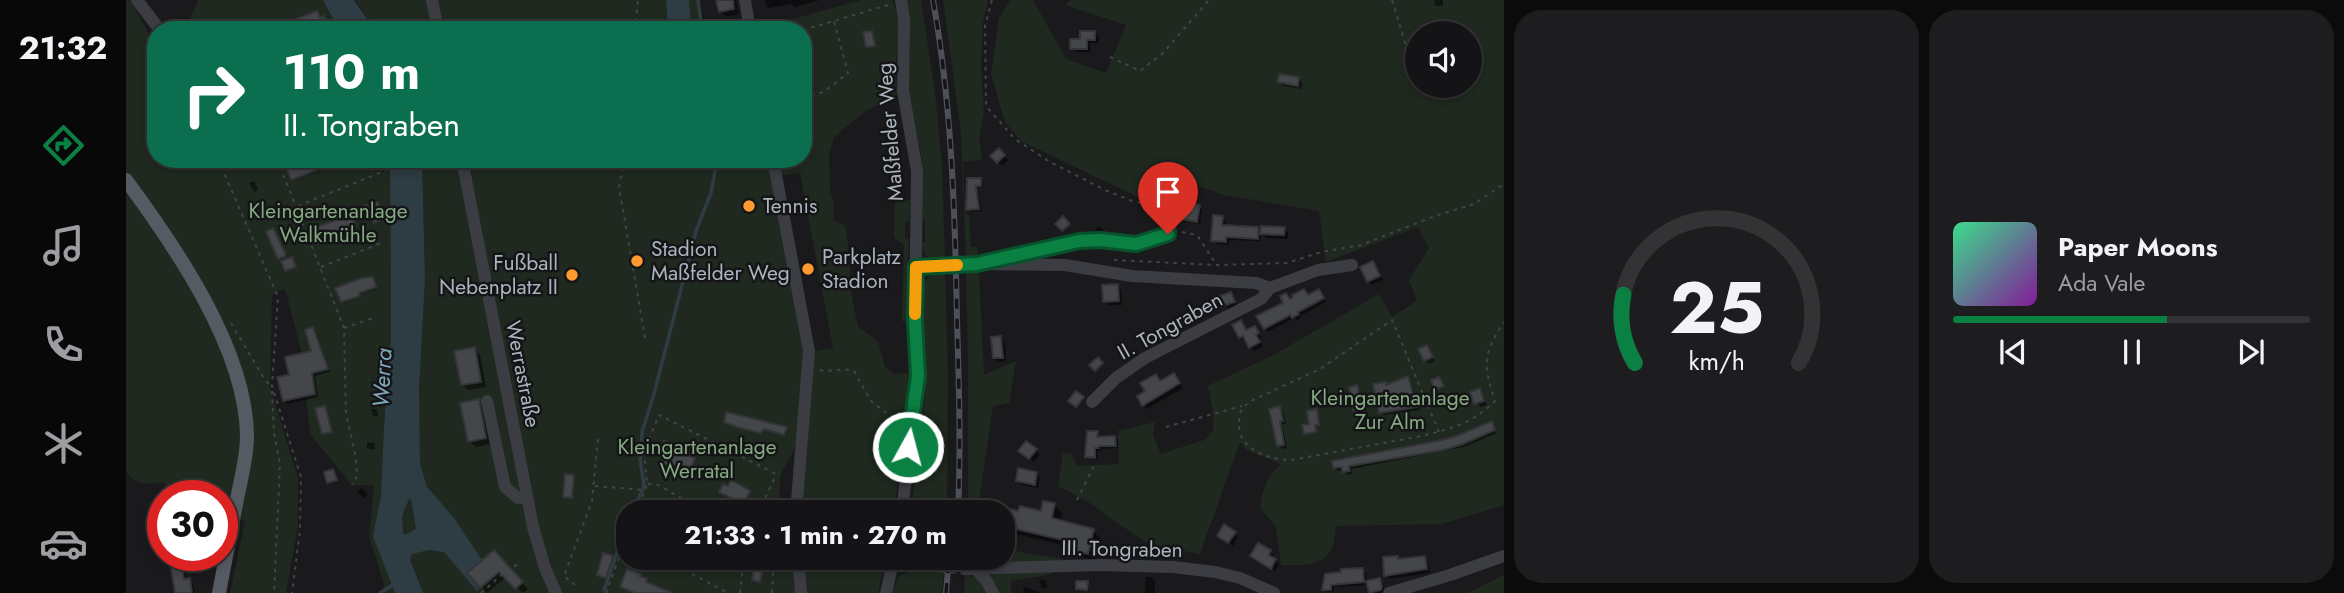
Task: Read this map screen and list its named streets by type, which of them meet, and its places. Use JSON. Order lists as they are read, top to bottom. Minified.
{"streets":{"street":["Maßfelder Weg","II. Tongraben","Werrastraße","III. Tongraben"]},"crossings":[["Maßfelder Weg","II. Tongraben"]],"water":["Werra"],"parks":["Kleingartenanlage Walkmühle","Kleingartenanlage Zur Alm","Kleingartenanlage Werratal"],"places":["Tennis","Stadion Maßfelder Weg","Parkplatz Stadion","Fußball Nebenplatz II"],"page":{"tabs":"21:32","turn":["110 m","II. Tongraben"],"song":["Paper Moons","Ada Vale"],"limit":"30","trip":"21:33 · 1 min · 270 m","gauge":["25","km/h"]}}
